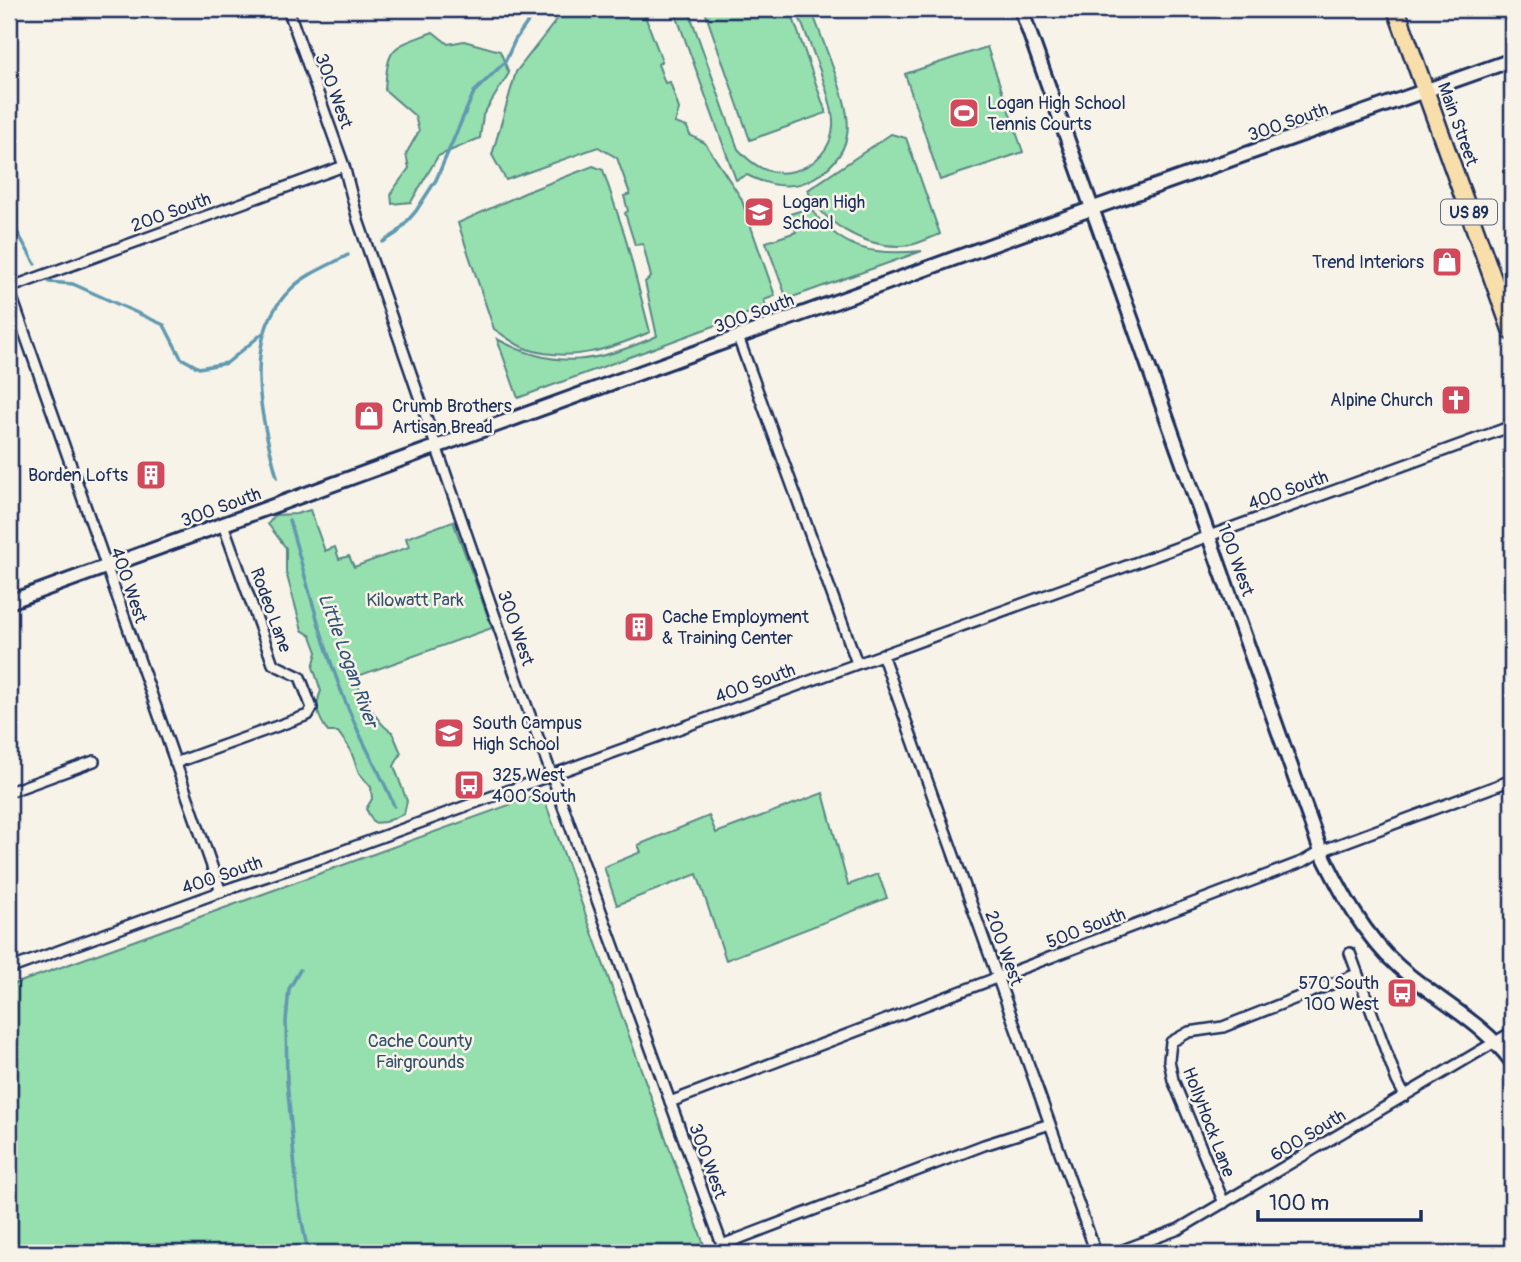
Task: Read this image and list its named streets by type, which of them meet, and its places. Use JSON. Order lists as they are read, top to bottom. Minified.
{"streets":{"highway":["Main Street","US 89"],"street":["300 West","300 South","200 South","400 South","100 West","400 West","Rodeo Lane","500 South","200 West","HollyHock Lane","600 South"]},"crossings":[["300 West","300 South"],["300 West","200 South"],["300 West","400 South"],["300 West","500 South"],["300 South","Main Street"],["300 South","100 West"],["300 South","400 West"],["300 South","Rodeo Lane"],["200 South","400 West"],["400 South","100 West"],["400 South","400 West"],["400 South","200 West"],["100 West","500 South"],["100 West","600 South"],["400 West","Rodeo Lane"],["500 South","200 West"],["HollyHock Lane","600 South"]],"water":["Little Logan River"],"parks":["Kilowatt Park","Cache County Fairgrounds"],"places":{"sports":["Logan High School Tennis Courts"],"school or university":["Logan High School","South Campus High School"],"shop":["Trend Interiors","Crumb Brothers Artisan Bread"],"church":["Alpine Church"],"building":["Borden Lofts","Cache Employment & Training Center"],"bus stop":["325 West 400 South","570 South 100 West"]},"scale_bar":"100 m"}
